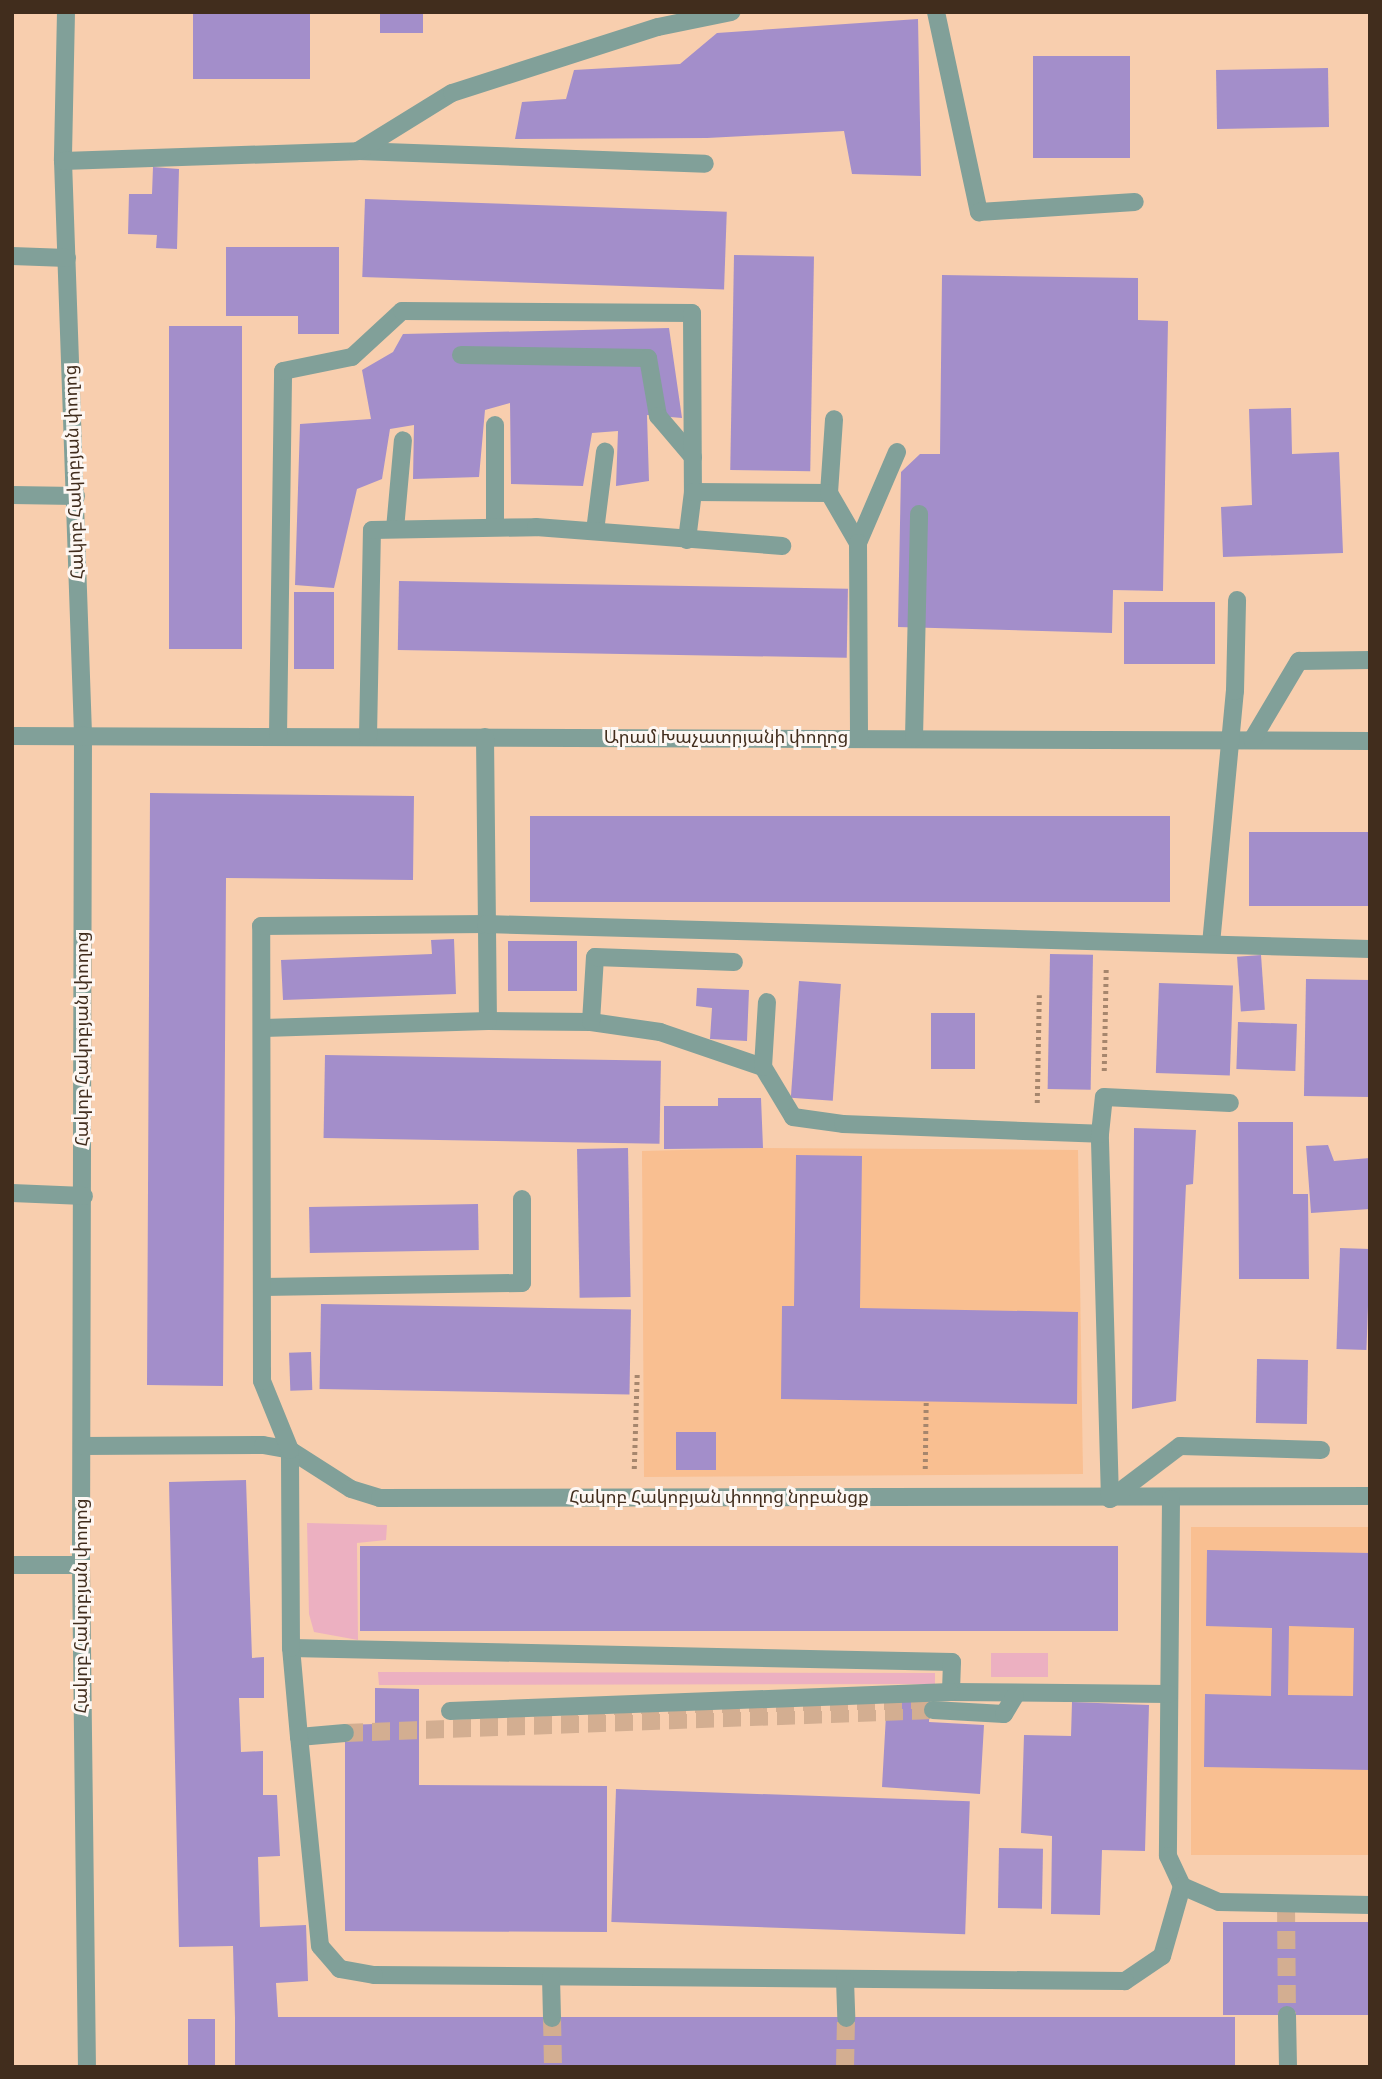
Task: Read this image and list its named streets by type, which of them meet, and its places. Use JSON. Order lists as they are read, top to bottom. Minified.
{"streets":{"street":["Հակոբ Հակոբյան փողոց","Արամ Խաչատրյանի փողոց","Հակոբ Հակոբյան փողոց նրբանցք"]},"crossings":[["Հակոբ Հակոբյան փողոց","Արամ Խաչատրյանի փողոց"],["Հակոբ Հակոբյան փողոց","Հակոբ Հակոբյան փողոց նրբանցք"]]}
